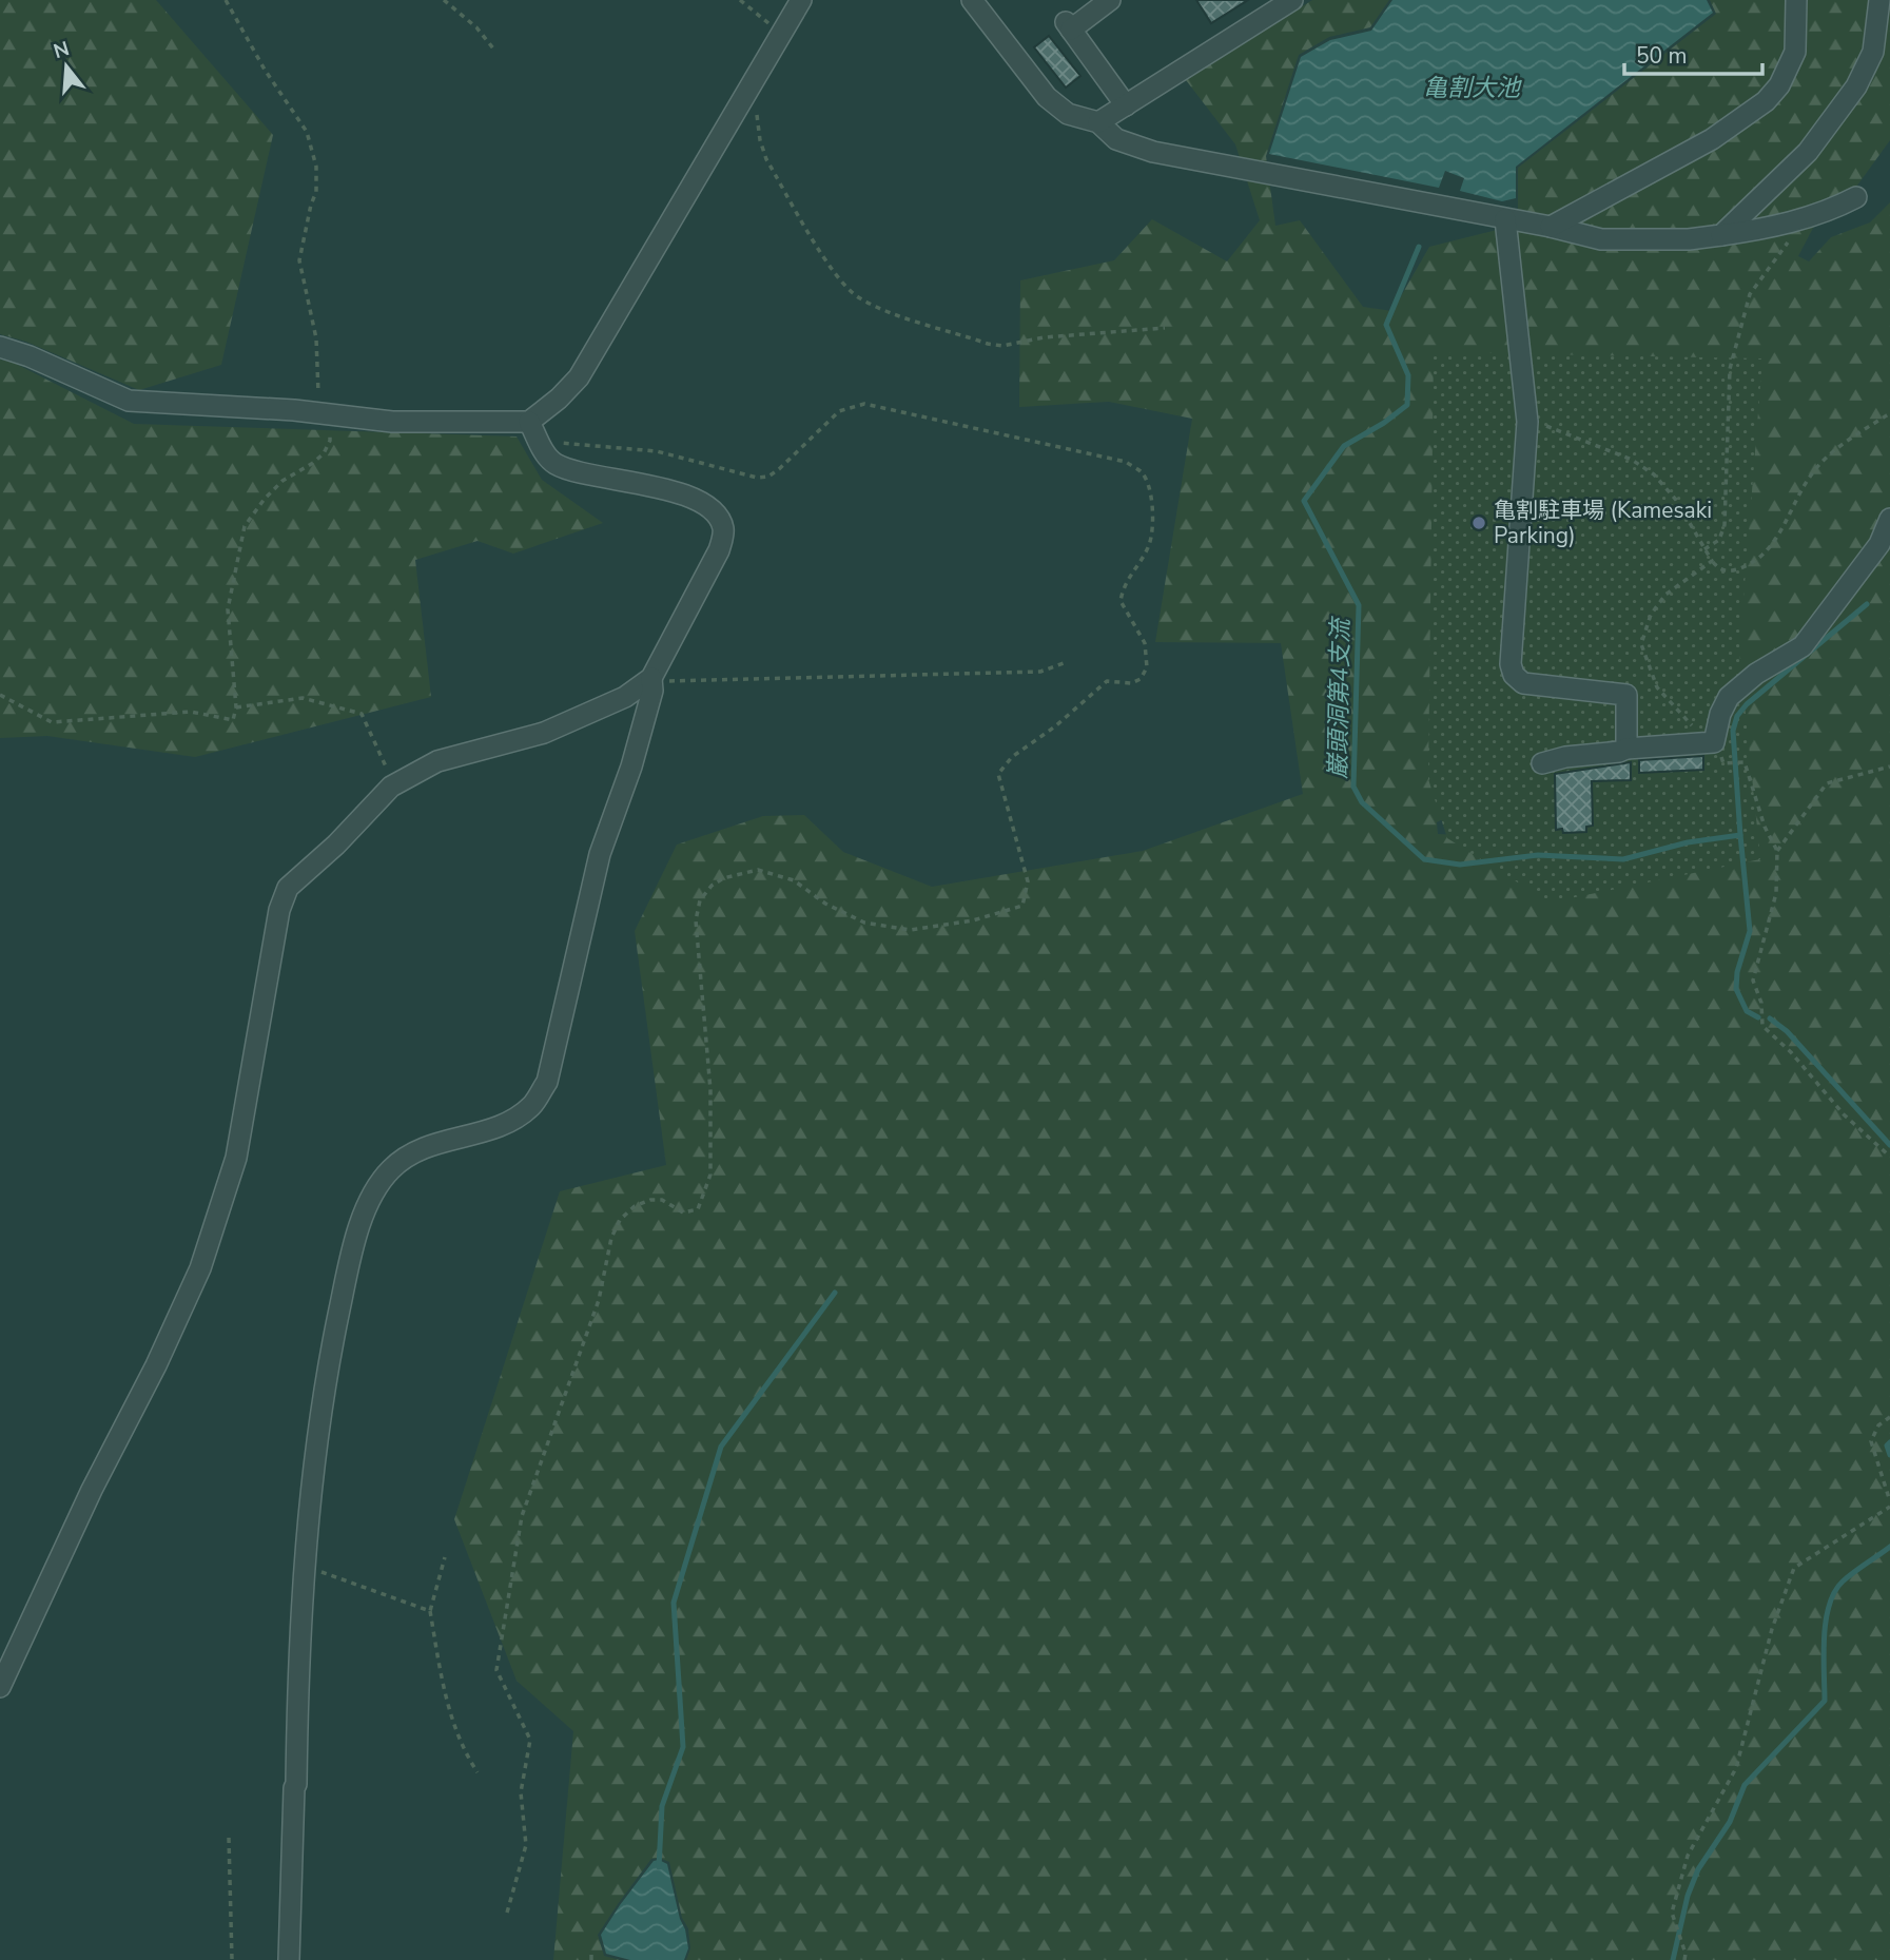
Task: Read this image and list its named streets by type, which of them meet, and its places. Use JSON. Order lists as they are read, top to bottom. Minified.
{"water":["亀割大池","巌頭洞第4支流"],"places":["亀割駐車場 (Kamesaki Parking)"],"scale_bar":"50 m","north":"top"}
